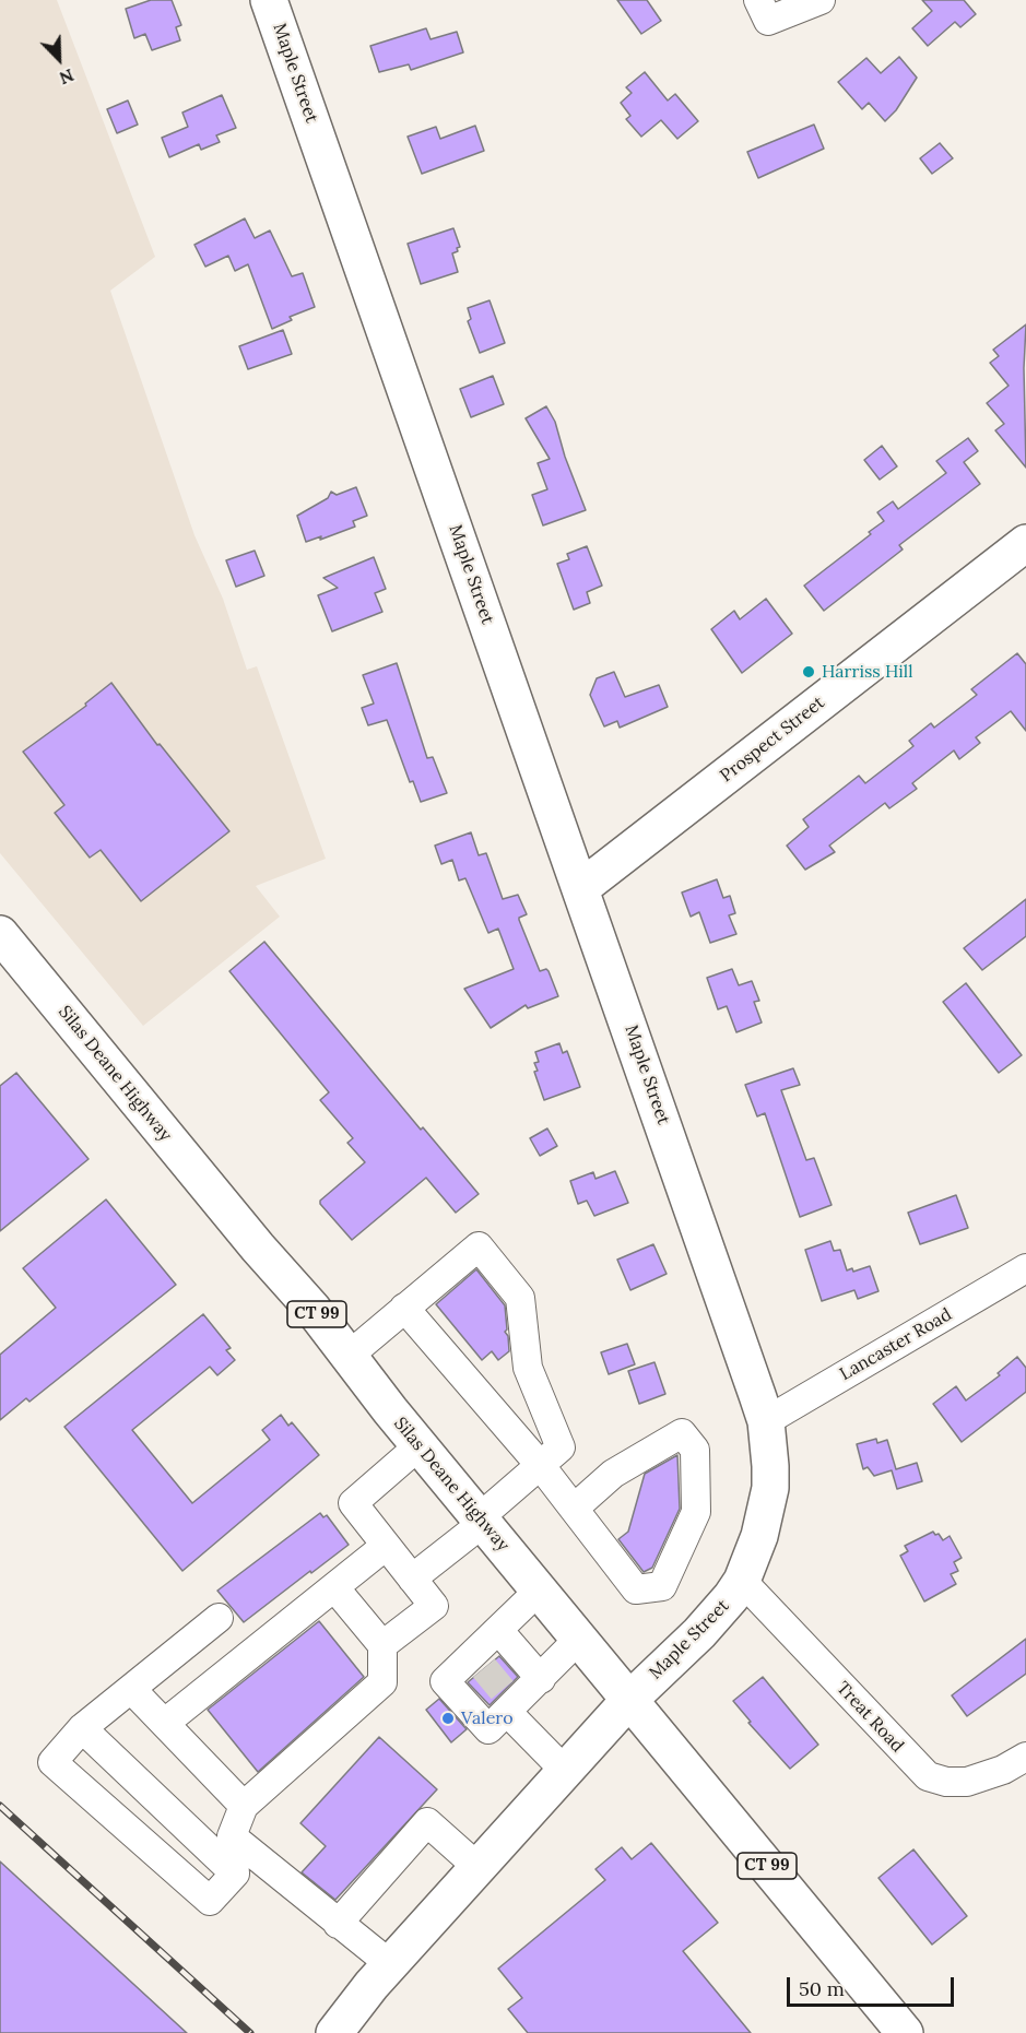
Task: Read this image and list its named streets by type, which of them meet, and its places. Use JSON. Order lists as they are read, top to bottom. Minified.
{"streets":{"main road":["Maple Street","Prospect Street","Silas Deane Highway","CT 99"],"street":["Lancaster Road","Treat Road"]},"crossings":[["Maple Street","Prospect Street"],["Maple Street","Silas Deane Highway"],["Maple Street","Lancaster Road"],["Maple Street","Treat Road"]],"places":["Harriss Hill","Valero"],"scale_bar":"50 m","north":"bottom right"}
